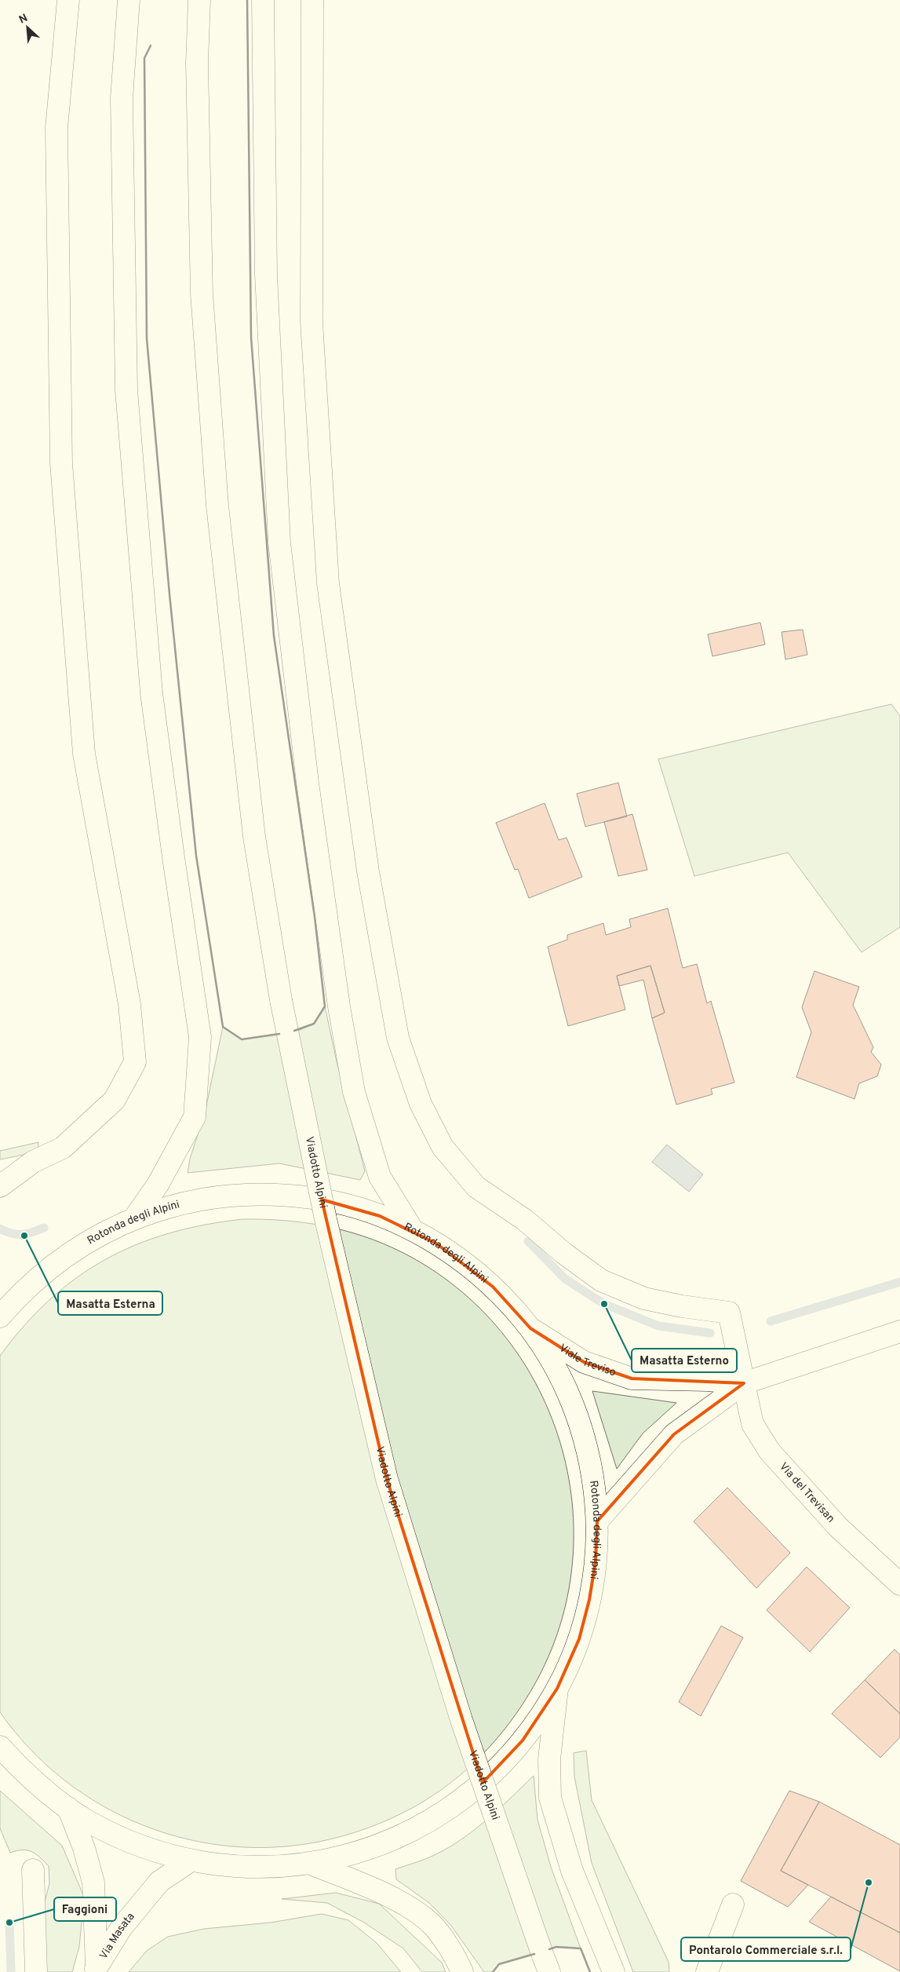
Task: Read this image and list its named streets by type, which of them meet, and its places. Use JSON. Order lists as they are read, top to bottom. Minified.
{"streets":{"main road":["Viadotto Alpini","Rotonda degli Alpini","Viale Treviso","Via del Trevisan","Via Masata"]},"crossings":[["Rotonda degli Alpini","Viale Treviso"],["Rotonda degli Alpini","Via Masata"],["Viale Treviso","Via del Trevisan"]],"places":["Masatta Esterna","Masatta Esterno","Pontarolo Commerciale s.r.l.","Faggioni"],"north":"top left"}
